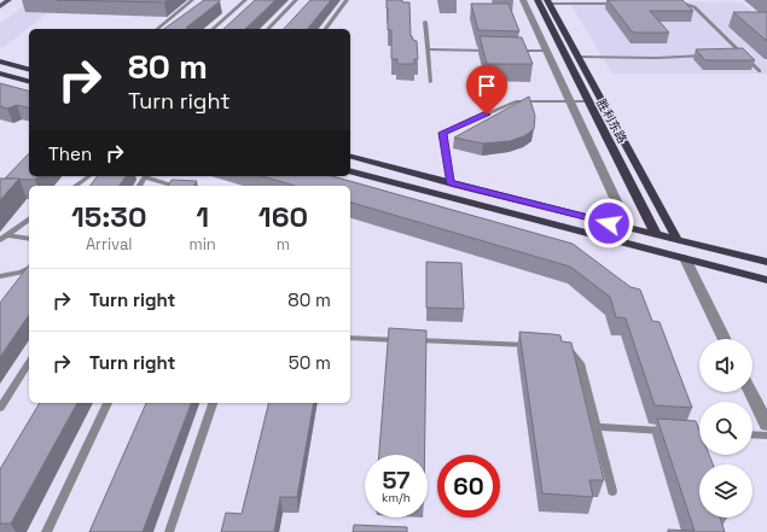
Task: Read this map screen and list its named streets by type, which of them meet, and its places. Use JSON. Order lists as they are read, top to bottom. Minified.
{"streets":{"main road":["胜利东路"]},"page":{"turn":["80 m","Turn right"],"then":"Then","eta":["15:30","Arrival","1","min","160","m"],"list":[{"name":"Turn right","value":"80 m"},{"name":"Turn right","value":"50 m"}],"speed":"57 km/h","limit":"60"}}
